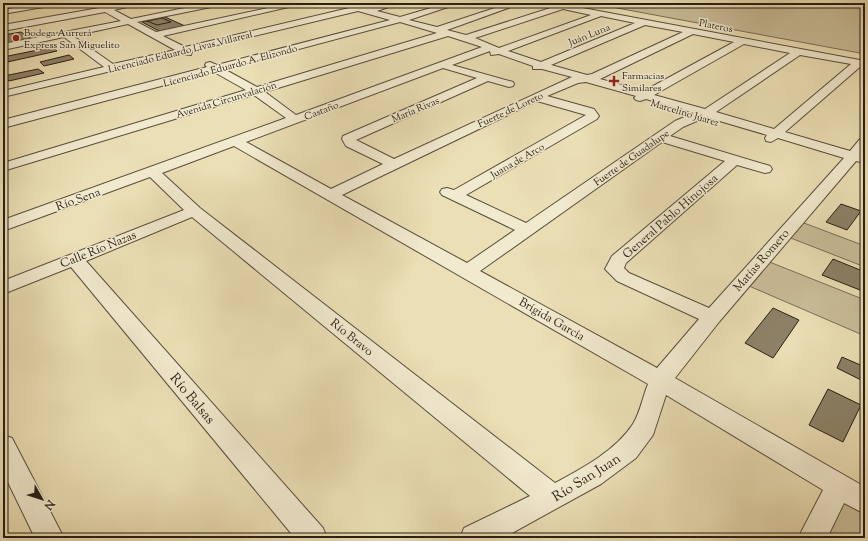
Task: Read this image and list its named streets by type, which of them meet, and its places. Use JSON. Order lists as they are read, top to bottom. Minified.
{"streets":{"street":["Plateros","Juán Luna","Licenciado Eduardo Livas Villareal","Licenciado Eduardo A. Elizondo","Avenida Circunvalación","María Rivas","Fuerte de Loreto","Castaño","Marcelino Júarez","Fuerte de Guadalupe","Juana de Arco","Río Sena","General Pablo Hinojosa","Calle Río Nazas","Matías Romero","Brígida García","Río Bravo","Río Balsas","Río San Juan"]},"crossings":[["Plateros","Juán Luna"],["Plateros","Fuerte de Loreto"],["Plateros","Castaño"],["Plateros","Fuerte de Guadalupe"],["Juán Luna","Marcelino Júarez"],["María Rivas","Fuerte de Loreto"],["Fuerte de Loreto","Marcelino Júarez"],["Fuerte de Loreto","Juana de Arco"],["Fuerte de Loreto","Brígida García"],["Castaño","Marcelino Júarez"],["Castaño","Río Sena"],["Castaño","Brígida García"],["Castaño","Río Bravo"],["Marcelino Júarez","Fuerte de Guadalupe"],["Marcelino Júarez","Matías Romero"],["Fuerte de Guadalupe","Juana de Arco"],["Fuerte de Guadalupe","General Pablo Hinojosa"],["Fuerte de Guadalupe","Brígida García"],["Río Sena","Río Bravo"],["General Pablo Hinojosa","Matías Romero"],["Calle Río Nazas","Río Bravo"],["Calle Río Nazas","Río Balsas"],["Matías Romero","Brígida García"],["Matías Romero","Río San Juan"],["Brígida García","Río San Juan"],["Río Bravo","Río San Juan"]],"places":{"other":["Bodega Aurrerá Express San Miguelito"],"health":["Farmacias Similares"]},"north":"bottom right"}
